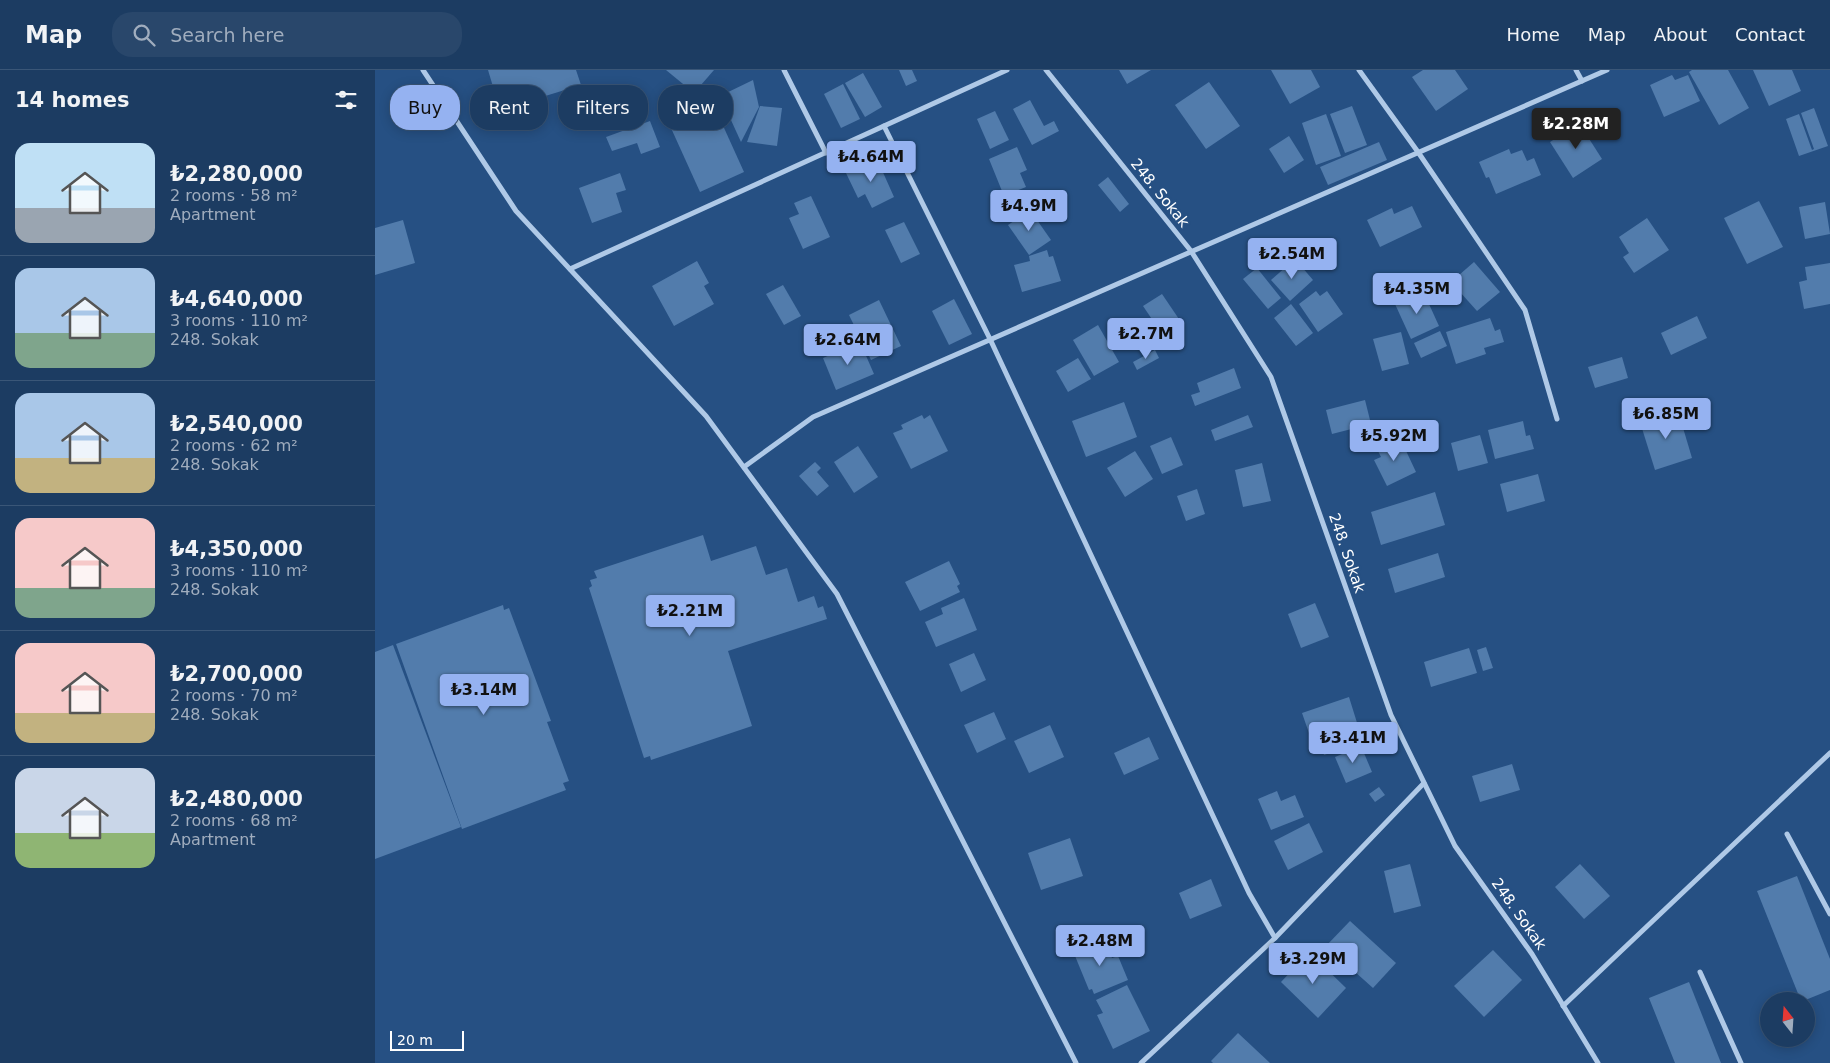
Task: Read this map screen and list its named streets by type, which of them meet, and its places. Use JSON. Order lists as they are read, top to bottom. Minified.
{"streets":{"street":["248. Sokak"]},"scale_bar":"20 m","north":"top","page":{"header":"Map","search":"Search here","nav":["Home","Map","About","Contact"],"heading":"14 homes","chip":["Buy","Rent","Filters","New"],"price":["₺2.28M","₺4.64M","₺4.9M","₺2.54M","₺4.35M","₺2.7M","₺2.64M","₺6.85M","₺5.92M","₺2.21M","₺3.14M","₺3.41M","₺2.48M","₺3.29M"],"list":[{"name":"₺2,280,000","note":"2 rooms · 58 m² · Apartment"},{"name":"₺4,640,000","note":"3 rooms · 110 m² · 248. Sokak"},{"name":"₺2,540,000","note":"2 rooms · 62 m² · 248. Sokak"},{"name":"₺4,350,000","note":"3 rooms · 110 m² · 248. Sokak"},{"name":"₺2,700,000","note":"2 rooms · 70 m² · 248. Sokak"},{"name":"₺2,480,000","note":"2 rooms · 68 m² · Apartment"}],"scale":"20 m"}}
